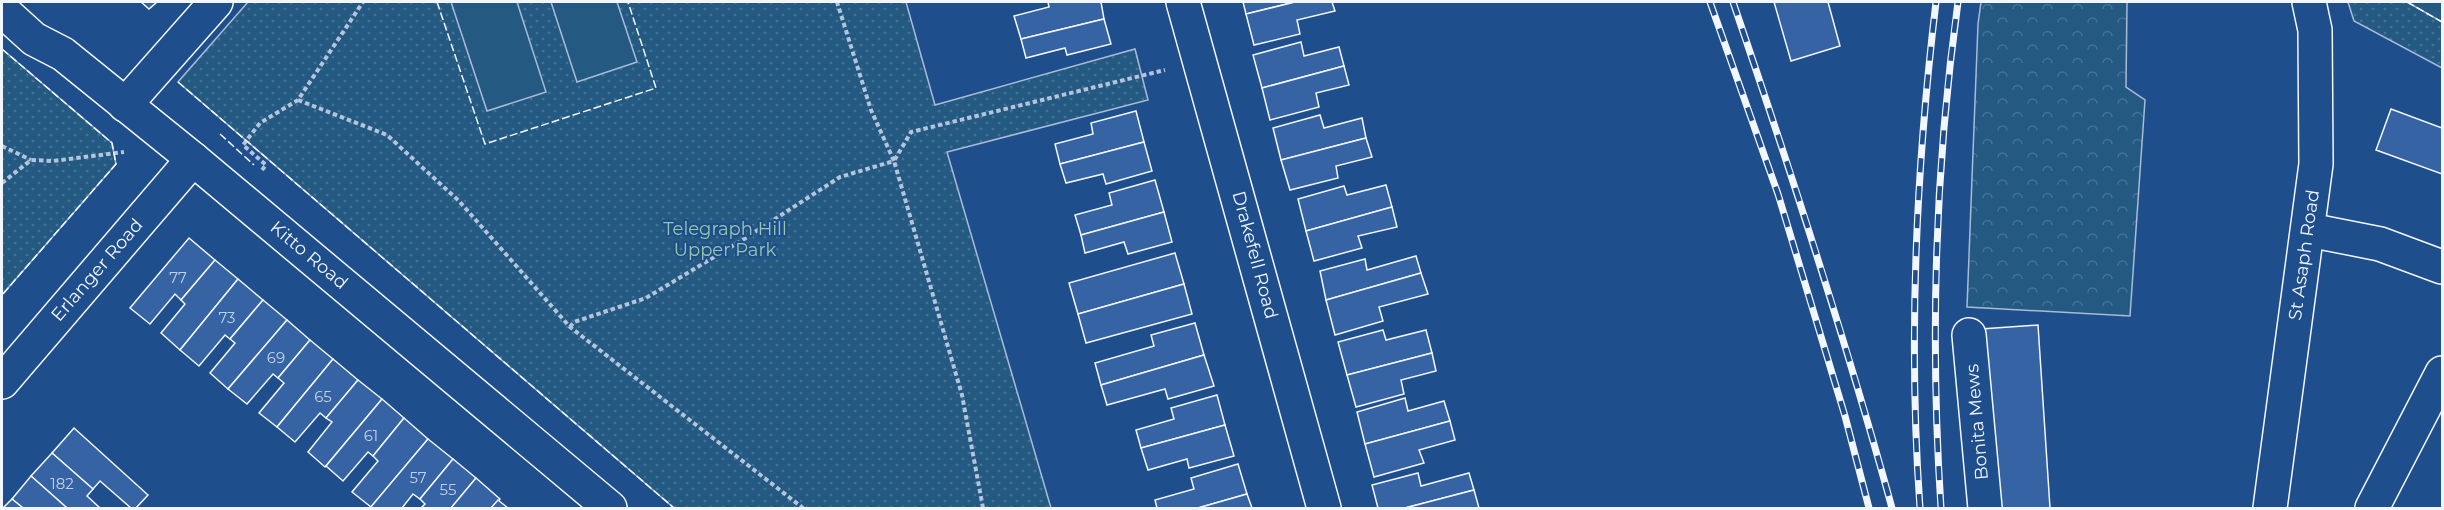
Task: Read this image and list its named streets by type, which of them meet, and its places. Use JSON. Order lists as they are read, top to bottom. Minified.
{"streets":{"street":["Kitto Road","Drakefell Road","St Asaph Road","Erlanger Road","Bonita Mews"]},"crossings":[["Kitto Road","Erlanger Road"]],"parks":["Telegraph Hill Upper Park"],"house_numbers":["77","73","69","65","61","57","182","55"]}
